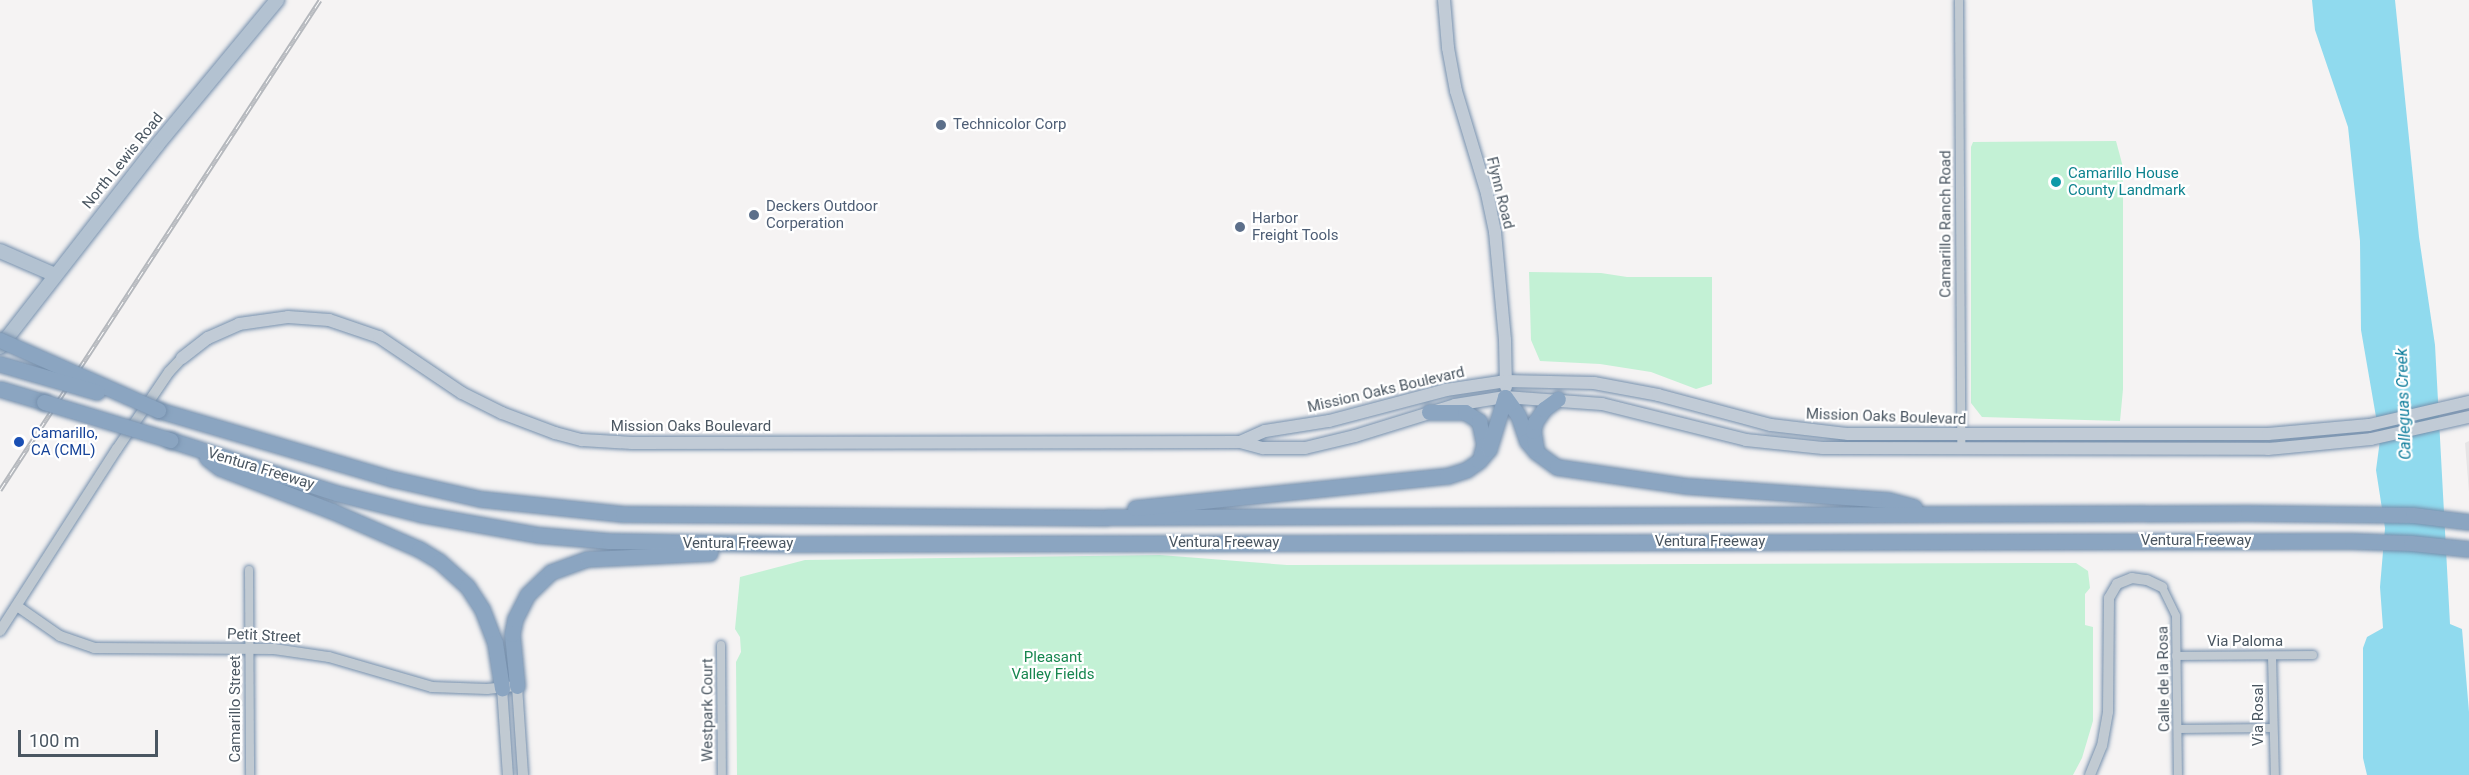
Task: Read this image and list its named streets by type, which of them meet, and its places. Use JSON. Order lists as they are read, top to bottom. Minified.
{"streets":{"highway":["Ventura Freeway"],"main road":["North Lewis Road","Flynn Road","Mission Oaks Boulevard"],"street":["Camarillo Ranch Road","Petit Street","Via Paloma","Calle de la Rosa","Camarillo Street","Westpark Court","Via Rosal"]},"crossings":[["Flynn Road","Mission Oaks Boulevard"],["Camarillo Ranch Road","Mission Oaks Boulevard"],["Petit Street","Camarillo Street"],["Via Paloma","Calle de la Rosa"],["Via Paloma","Via Rosal"]],"water":["Calleguas Creek"],"parks":["Pleasant Valley Fields"],"places":["Technicolor Corp","Camarillo House County Landmark","Deckers Outdoor Corperation","Harbor Freight Tools","Camarillo, CA (CML)"],"scale_bar":"100 m"}
